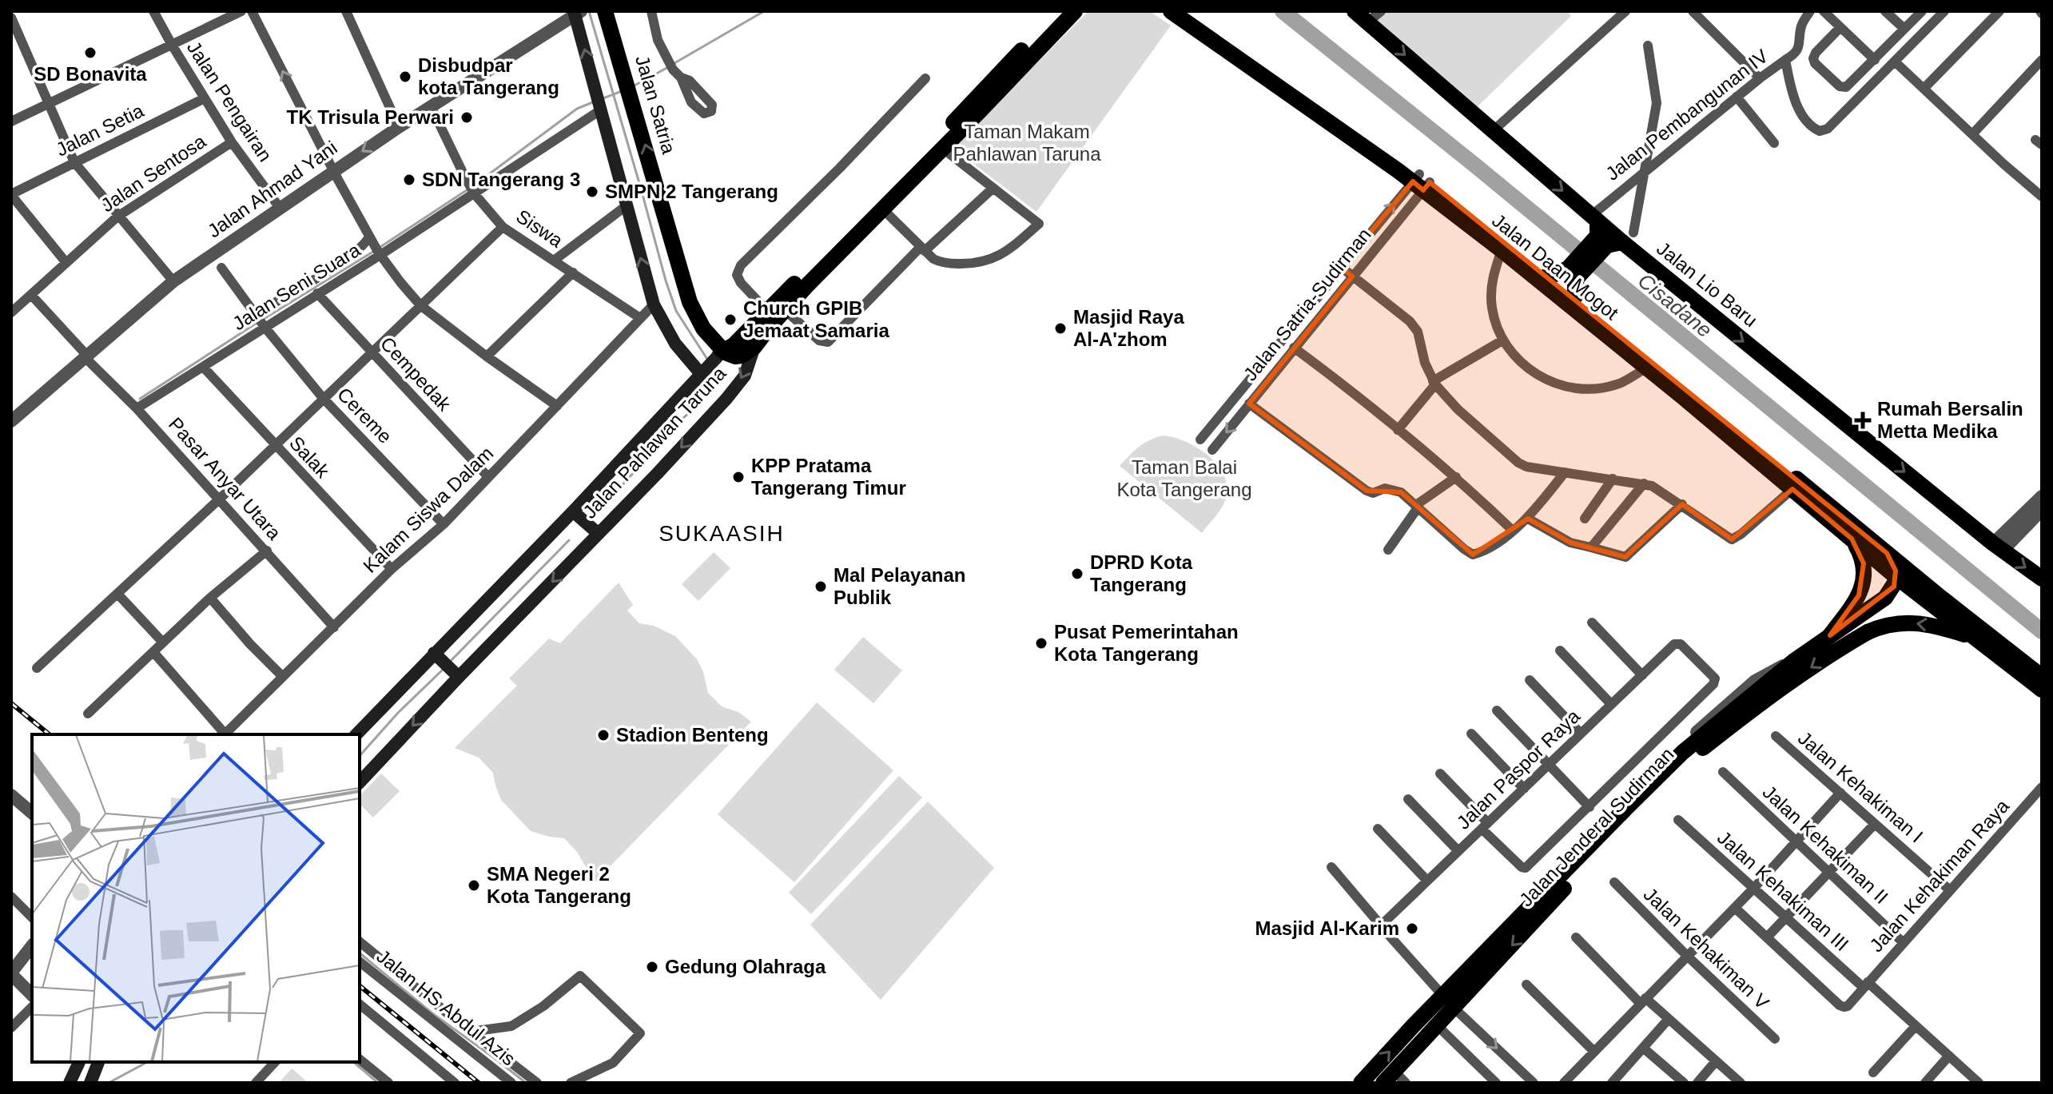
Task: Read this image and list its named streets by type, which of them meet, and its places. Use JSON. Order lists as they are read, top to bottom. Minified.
{"streets":{"main road":["Jalan Satria","Jalan Daan Mogot","Jalan Lio Baru","Jalan Pahlawan Taruna","Jalan Jenderal Sudirman"],"street":["Jalan Pengairan","Jalan Pembangunan IV","Jalan Setia","Jalan Sentosa","Jalan Ahmad Yani","Siswa","Jalan Seni Suara","Jalan Satria-Sudirman","Cempedak","Cereme","Salak","Pasar Anyar Utara","Kalam Siswa Dalam","Jalan Paspor Raya","Jalan Kehakiman I","Jalan Kehakiman II","Jalan Kehakiman Raya","Jalan Kehakiman III","Jalan Kehakiman V","Jalan HS Abdul Azis"]},"crossings":[["Jalan Pengairan","Jalan Setia"],["Jalan Pengairan","Jalan Sentosa"],["Jalan Pengairan","Jalan Ahmad Yani"],["Jalan Satria","Jalan Pahlawan Taruna"],["Jalan Pembangunan IV","Jalan Lio Baru"],["Jalan Sentosa","Pasar Anyar Utara"],["Jalan Ahmad Yani","Siswa"],["Jalan Ahmad Yani","Pasar Anyar Utara"],["Siswa","Jalan Seni Suara"],["Siswa","Kalam Siswa Dalam"],["Jalan Daan Mogot","Jalan Satria-Sudirman"],["Jalan Daan Mogot","Jalan Jenderal Sudirman"],["Jalan Seni Suara","Cempedak"],["Jalan Seni Suara","Cereme"],["Jalan Seni Suara","Salak"],["Jalan Seni Suara","Pasar Anyar Utara"],["Cempedak","Kalam Siswa Dalam"],["Cereme","Kalam Siswa Dalam"],["Salak","Kalam Siswa Dalam"],["Pasar Anyar Utara","Kalam Siswa Dalam"],["Jalan Kehakiman I","Jalan Kehakiman Raya"],["Jalan Kehakiman II","Jalan Kehakiman Raya"],["Jalan Kehakiman Raya","Jalan Kehakiman III"]],"one_way":["Jalan Lio Baru"],"districts":["SUKAASIH"],"water":["Cisadane"],"parks":["Taman Makam Pahlawan Taruna","Taman Balai Kota Tangerang"],"places":{"other":["SD Bonavita","Disbudpar kota Tangerang","TK Trisula Perwari","SDN Tangerang 3","SMPN 2 Tangerang","Church GPIB Jemaat Samaria","Masjid Raya Al-A'zhom","KPP Pratama Tangerang Timur","DPRD Kota Tangerang","Mal Pelayanan Publik","Pusat Pemerintahan Kota Tangerang","Stadion Benteng","SMA Negeri 2 Kota Tangerang","Masjid Al-Karim","Gedung Olahraga"],"health":["Rumah Bersalin Metta Medika"]}}
